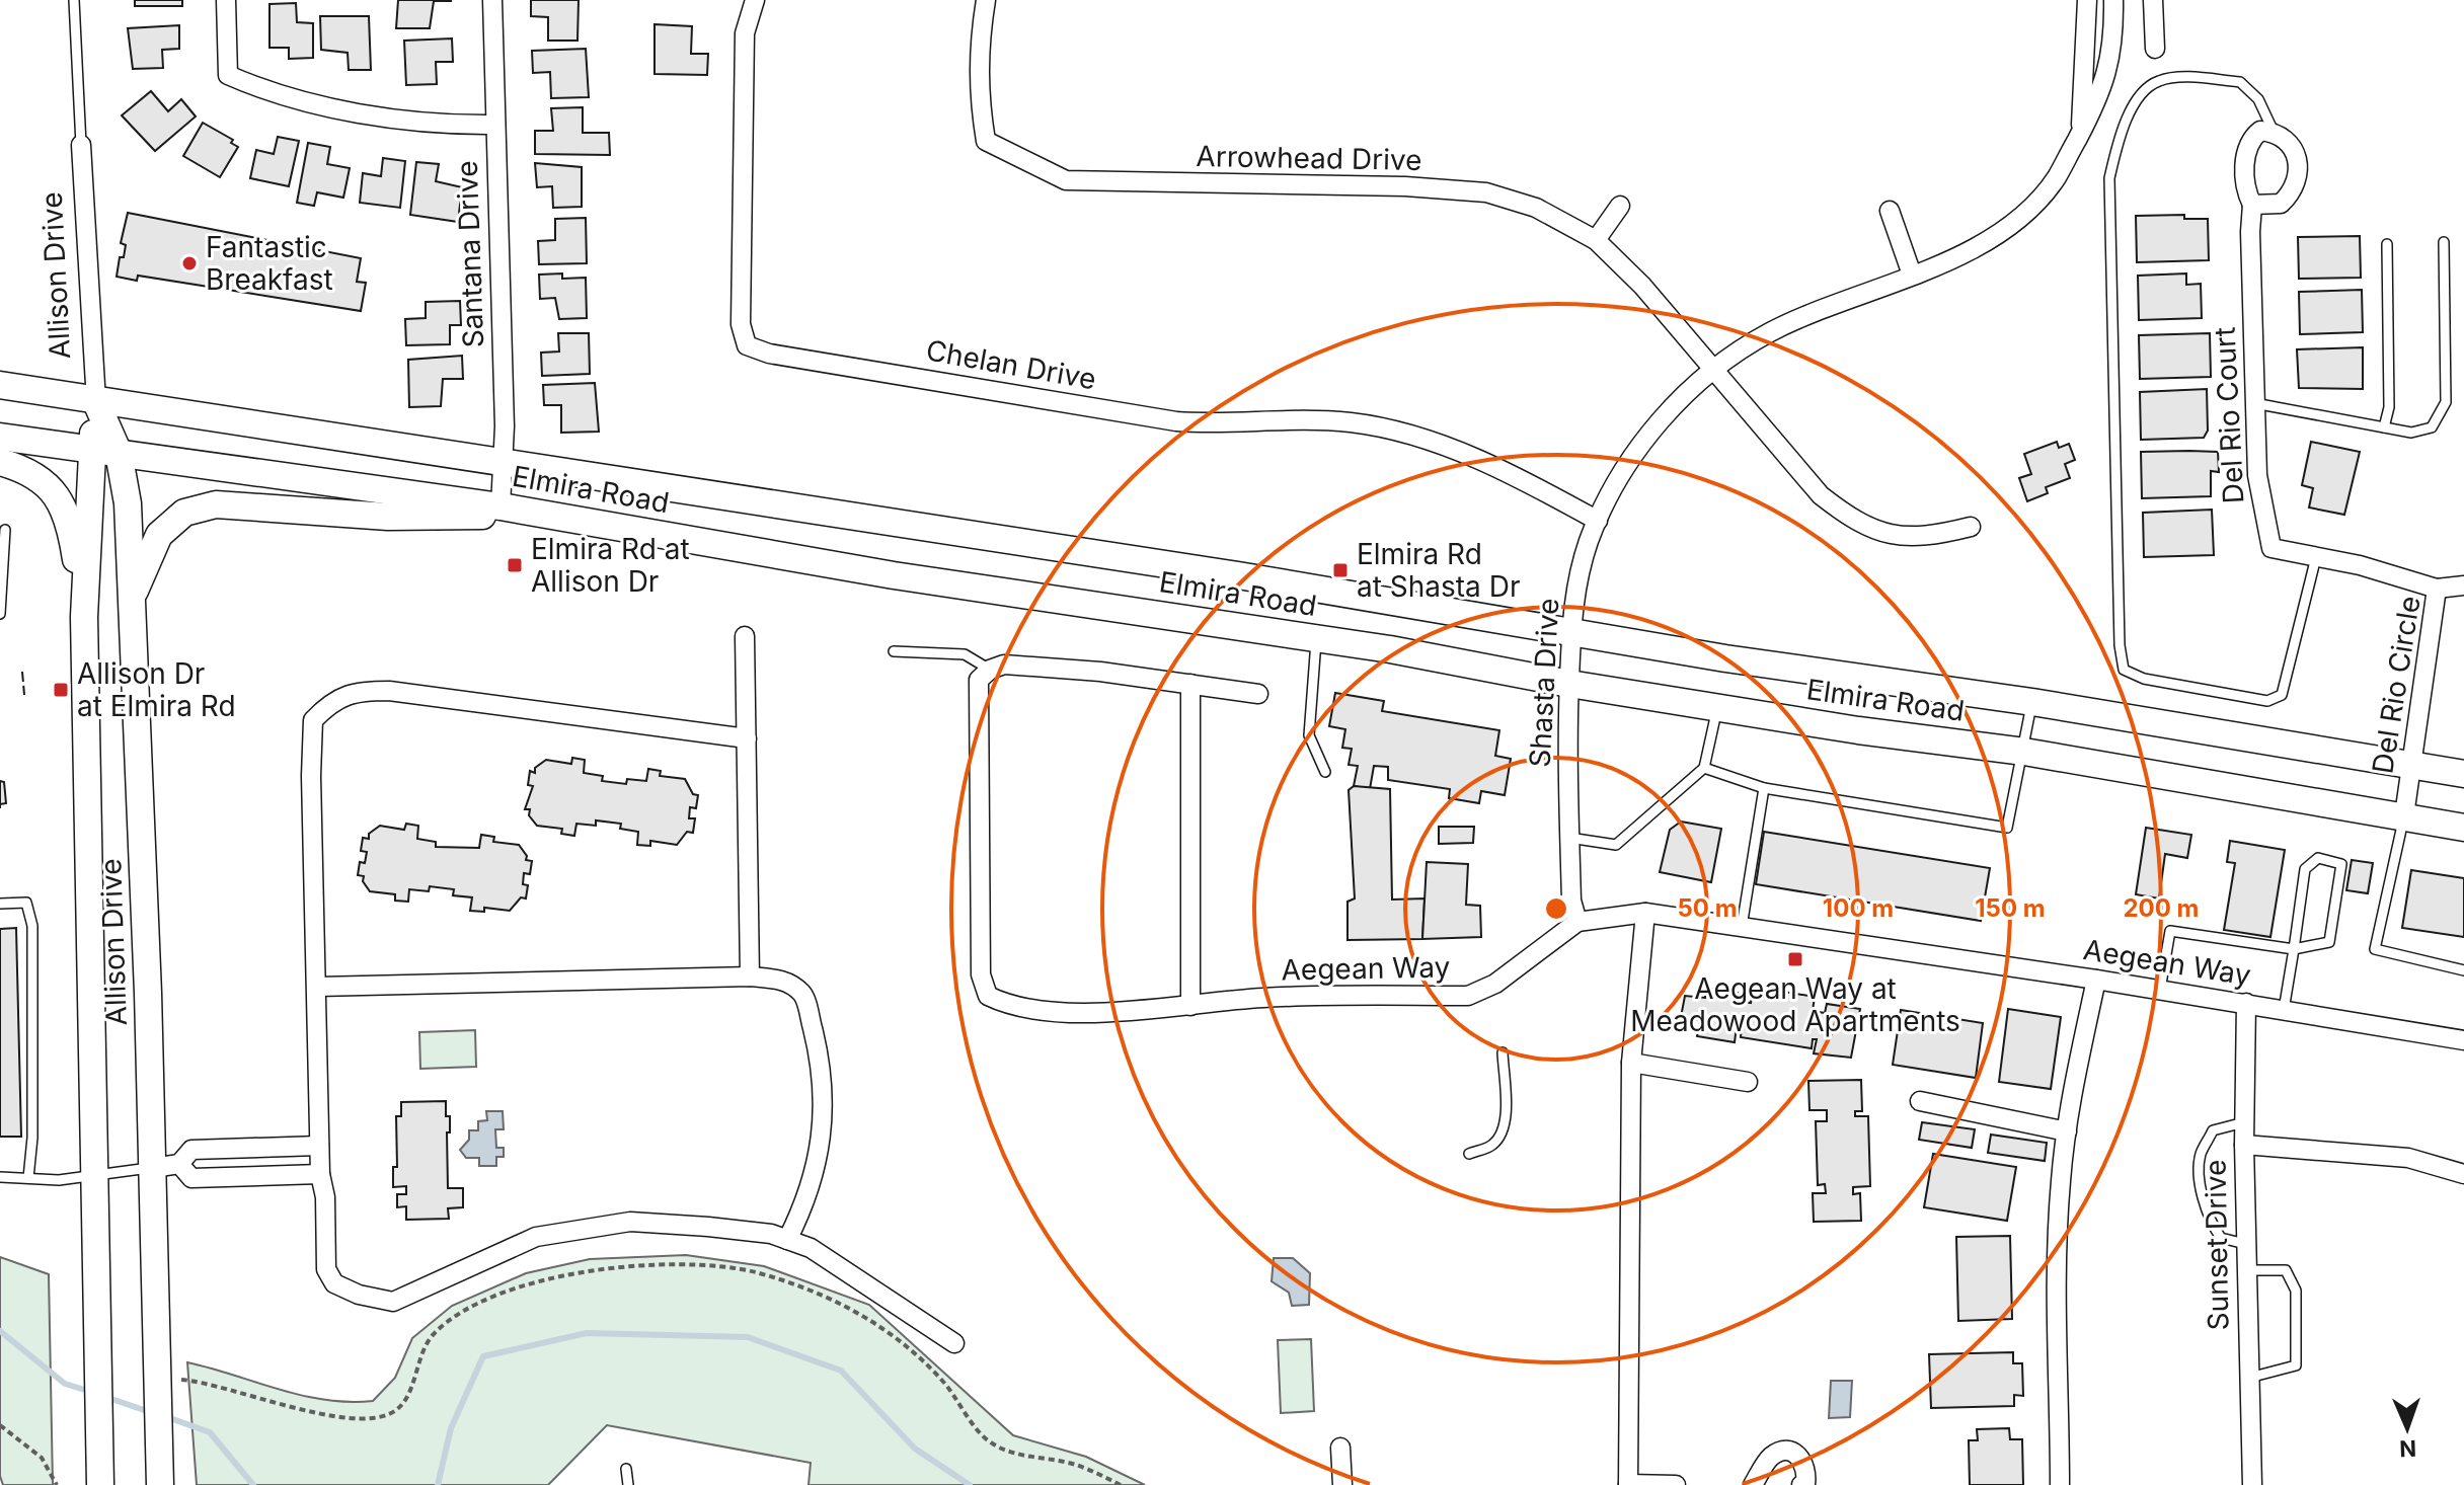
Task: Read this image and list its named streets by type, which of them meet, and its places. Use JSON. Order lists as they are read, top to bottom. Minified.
{"streets":{"main road":["Allison Drive","Elmira Road"],"street":["Arrowhead Drive","Santana Drive","Chelan Drive","Del Rio Court","Shasta Drive","Del Rio Circle","Aegean Way","Sunset Drive"]},"crossings":[["Arrowhead Drive","Shasta Drive"],["Santana Drive","Elmira Road"],["Allison Drive","Elmira Road"],["Chelan Drive","Shasta Drive"],["Del Rio Court","Del Rio Circle"],["Elmira Road","Shasta Drive"],["Elmira Road","Del Rio Circle"],["Shasta Drive","Aegean Way"],["Aegean Way","Sunset Drive"]],"places":{"other":["Fantastic Breakfast"],"transit":["Elmira Rd at Allison Dr","Elmira Rd at Shasta Dr","Allison Dr at Elmira Rd","Aegean Way at Meadowood Apartments"]},"north":"bottom","rings":["50 m","100 m","150 m","200 m"]}
